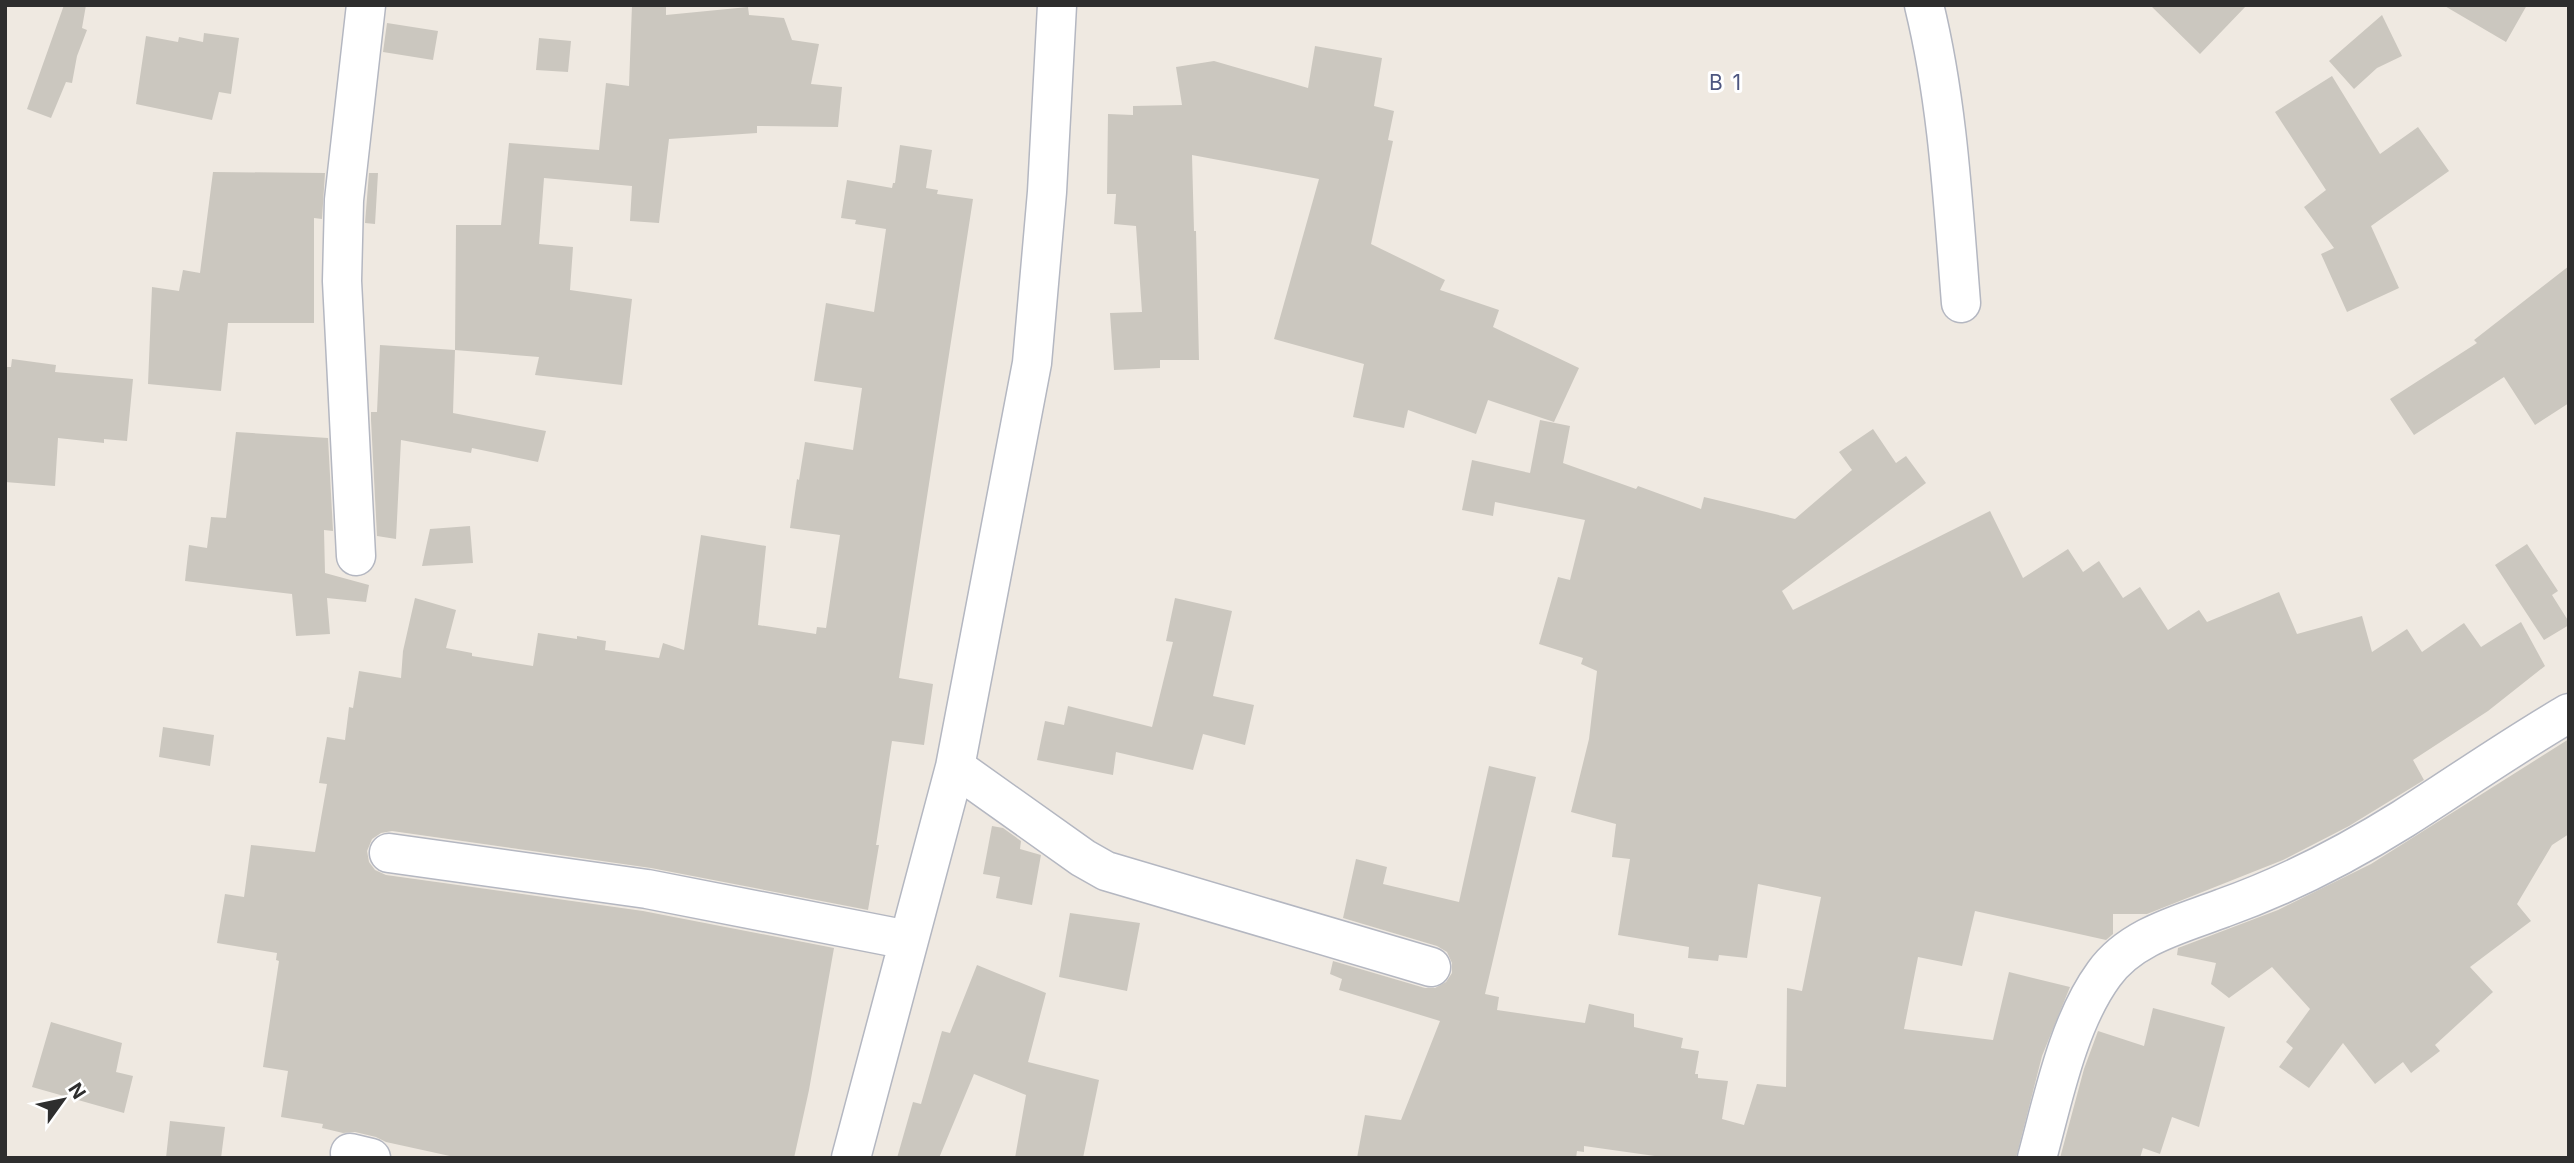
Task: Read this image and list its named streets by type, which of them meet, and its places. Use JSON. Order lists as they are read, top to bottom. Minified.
{"districts":["B 1"],"north":"top right"}
